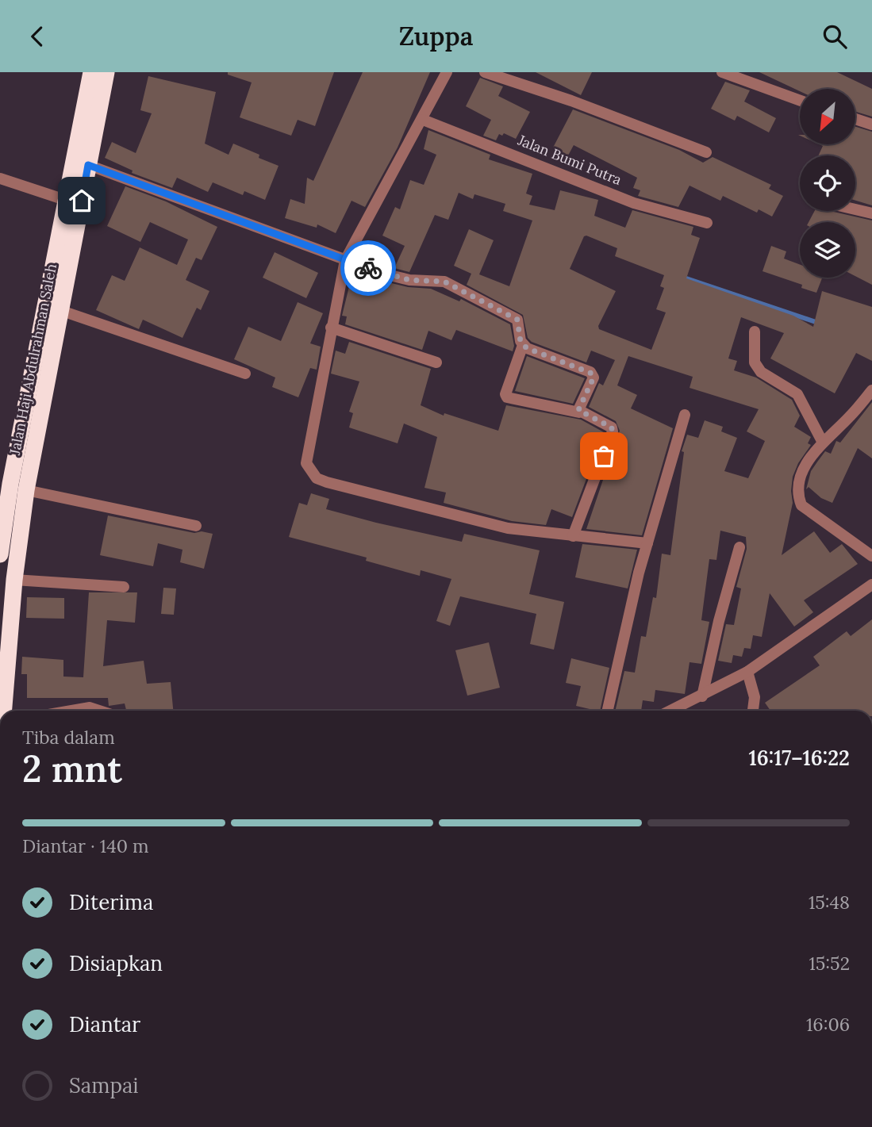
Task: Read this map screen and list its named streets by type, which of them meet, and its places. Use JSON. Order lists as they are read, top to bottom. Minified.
{"streets":{"highway":["Jalan Haji Abdulrahman Saleh"],"street":["Jalan Bumi Putra"]},"north":"bottom left","page":{"header":"Zuppa","heading":["2 mnt","Tiba dalam","16:17–16:22"],"bar":"Diantar · 140 m","list":[["Diterima","15:48"],["Disiapkan","15:52"],["Diantar","16:06"],"Sampai"]}}
